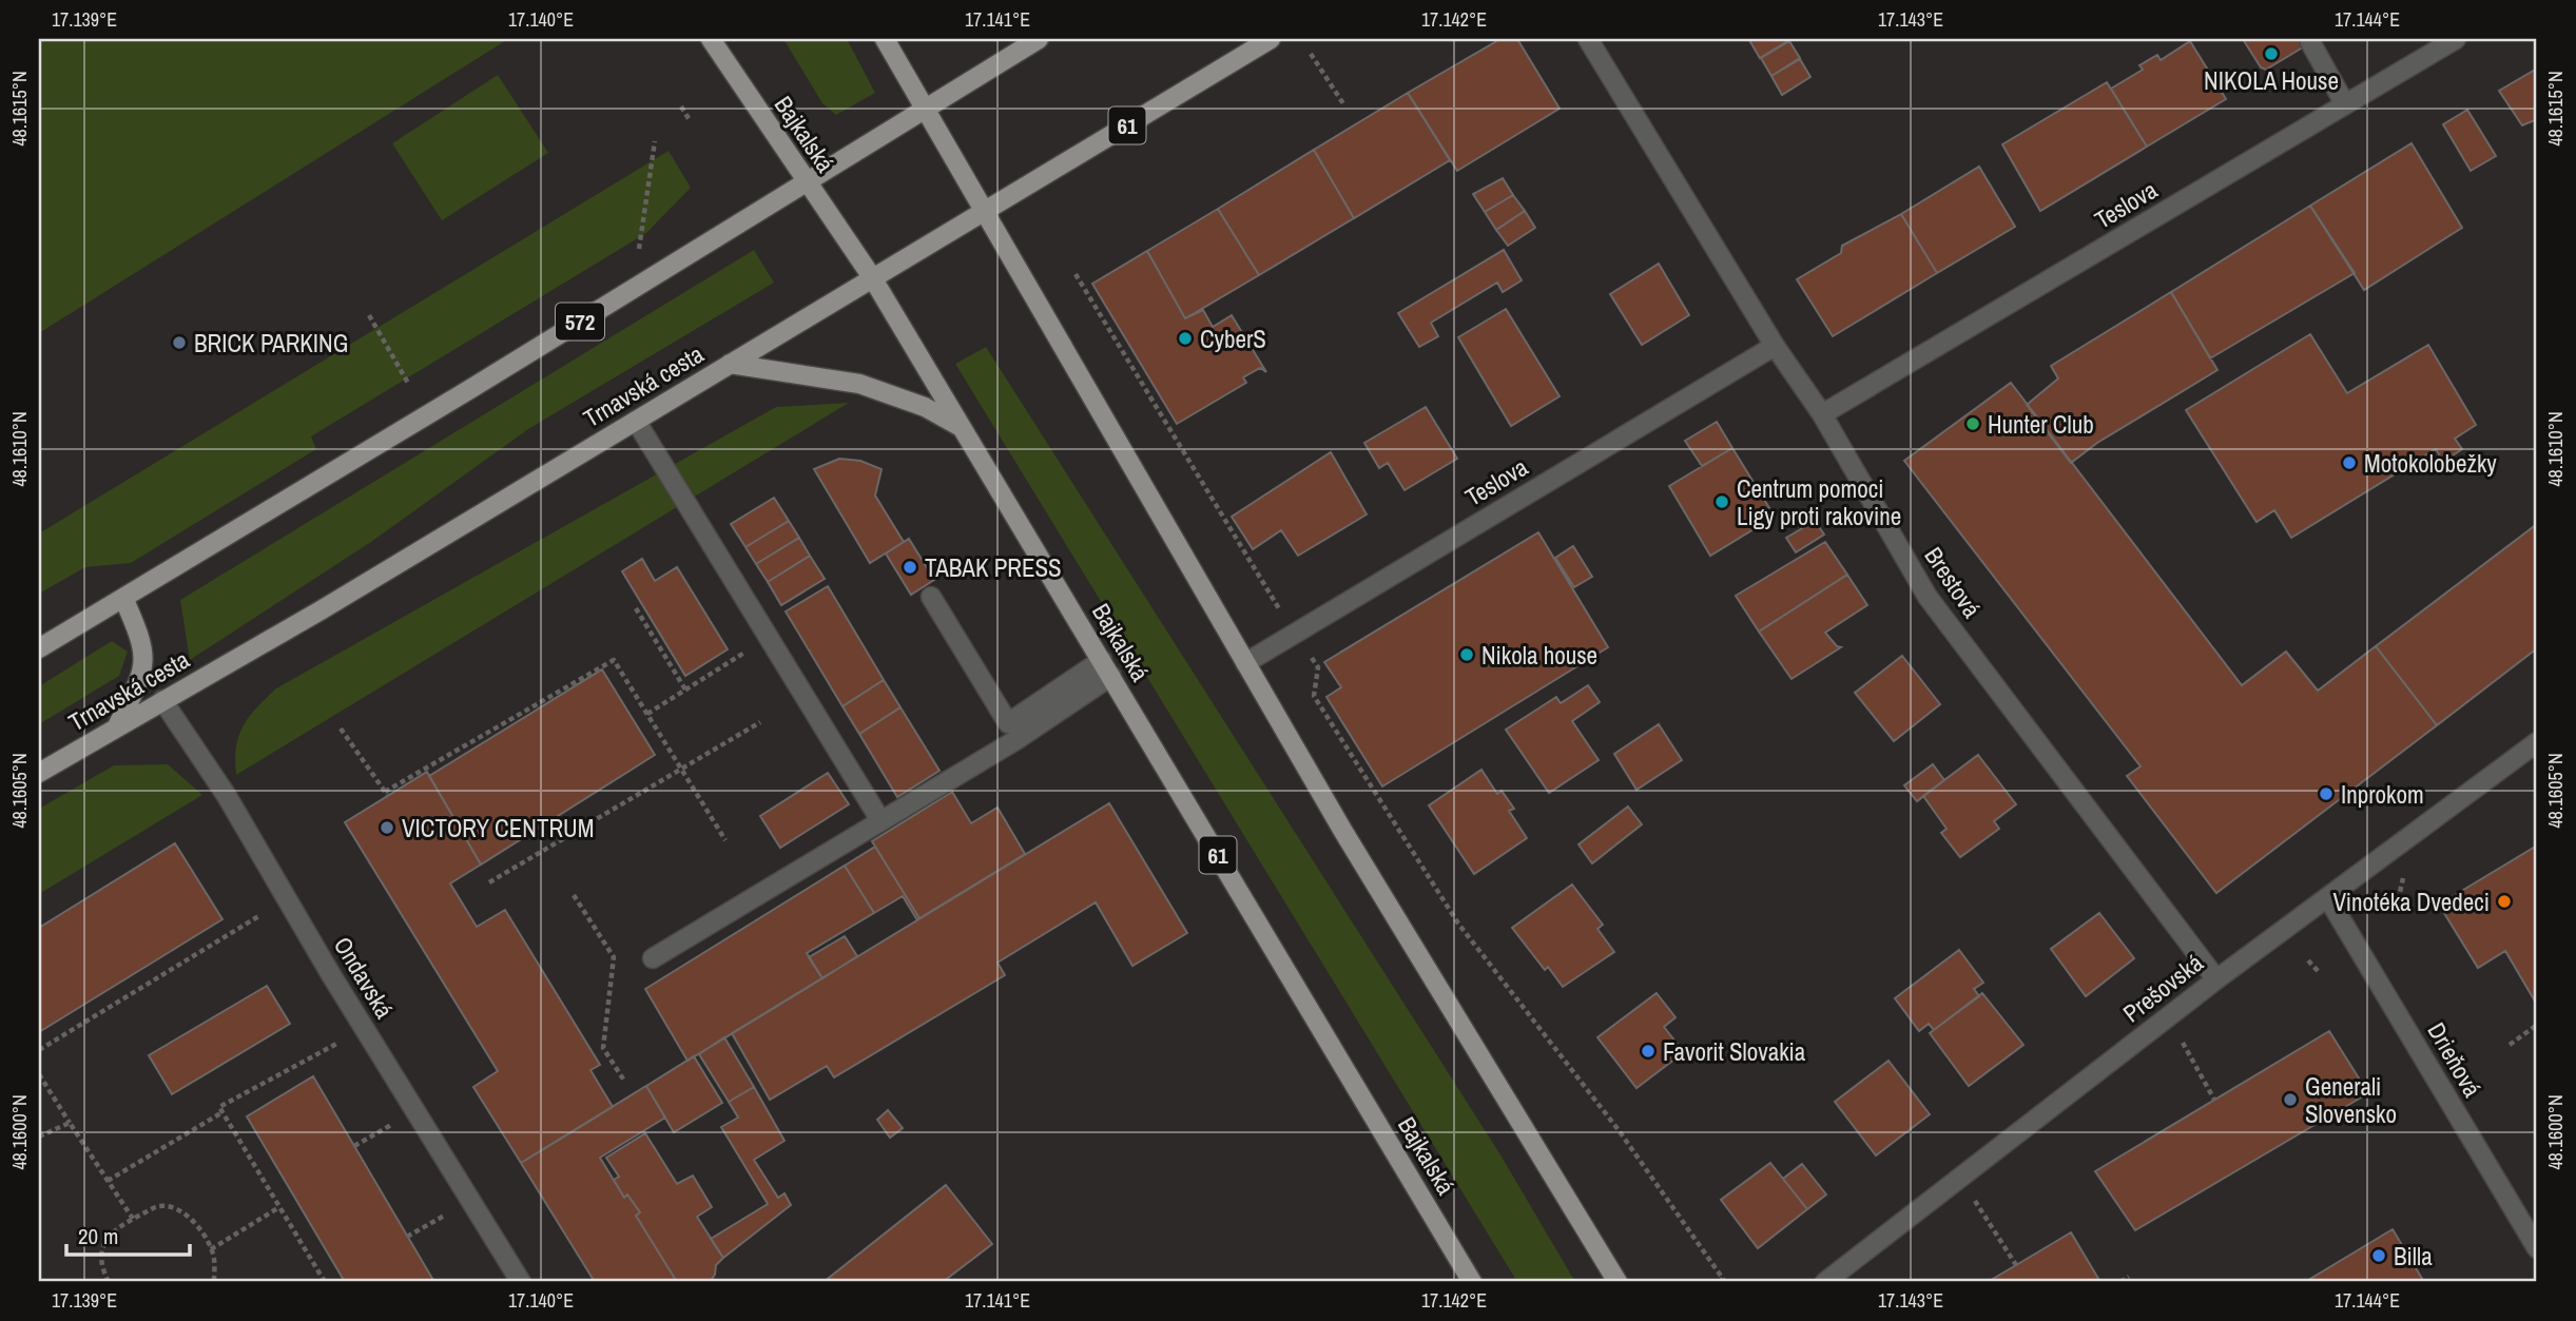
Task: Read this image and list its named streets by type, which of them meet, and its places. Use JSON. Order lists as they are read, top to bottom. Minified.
{"streets":{"main road":["61","Bajkalská","572","Trnavská cesta"],"street":["Teslova","Brestová","Ondavská","Prešovská","Drieňová"]},"crossings":[["Bajkalská","572"],["Bajkalská","Trnavská cesta"],["Teslova","Brestová"],["Trnavská cesta","Ondavská"],["Brestová","Prešovská"],["Prešovská","Drieňová"]],"places":["NIKOLA House","CyberS","BRICK PARKING","Hunter Club","Motokolobežky","Centrum pomoci Ligy proti rakovine","TABAK PRESS","Nikola house","Inprokom","VICTORY CENTRUM","Vinotéka Dvedeci","Favorit Slovakia","Generali Slovensko","Billa"],"scale_bar":"20 m","coordinates":["17.139°E","17.140°E","17.141°E","17.142°E","17.143°E","17.144°E","48.1615°N","48.1610°N","48.1605°N","48.1600°N"]}
